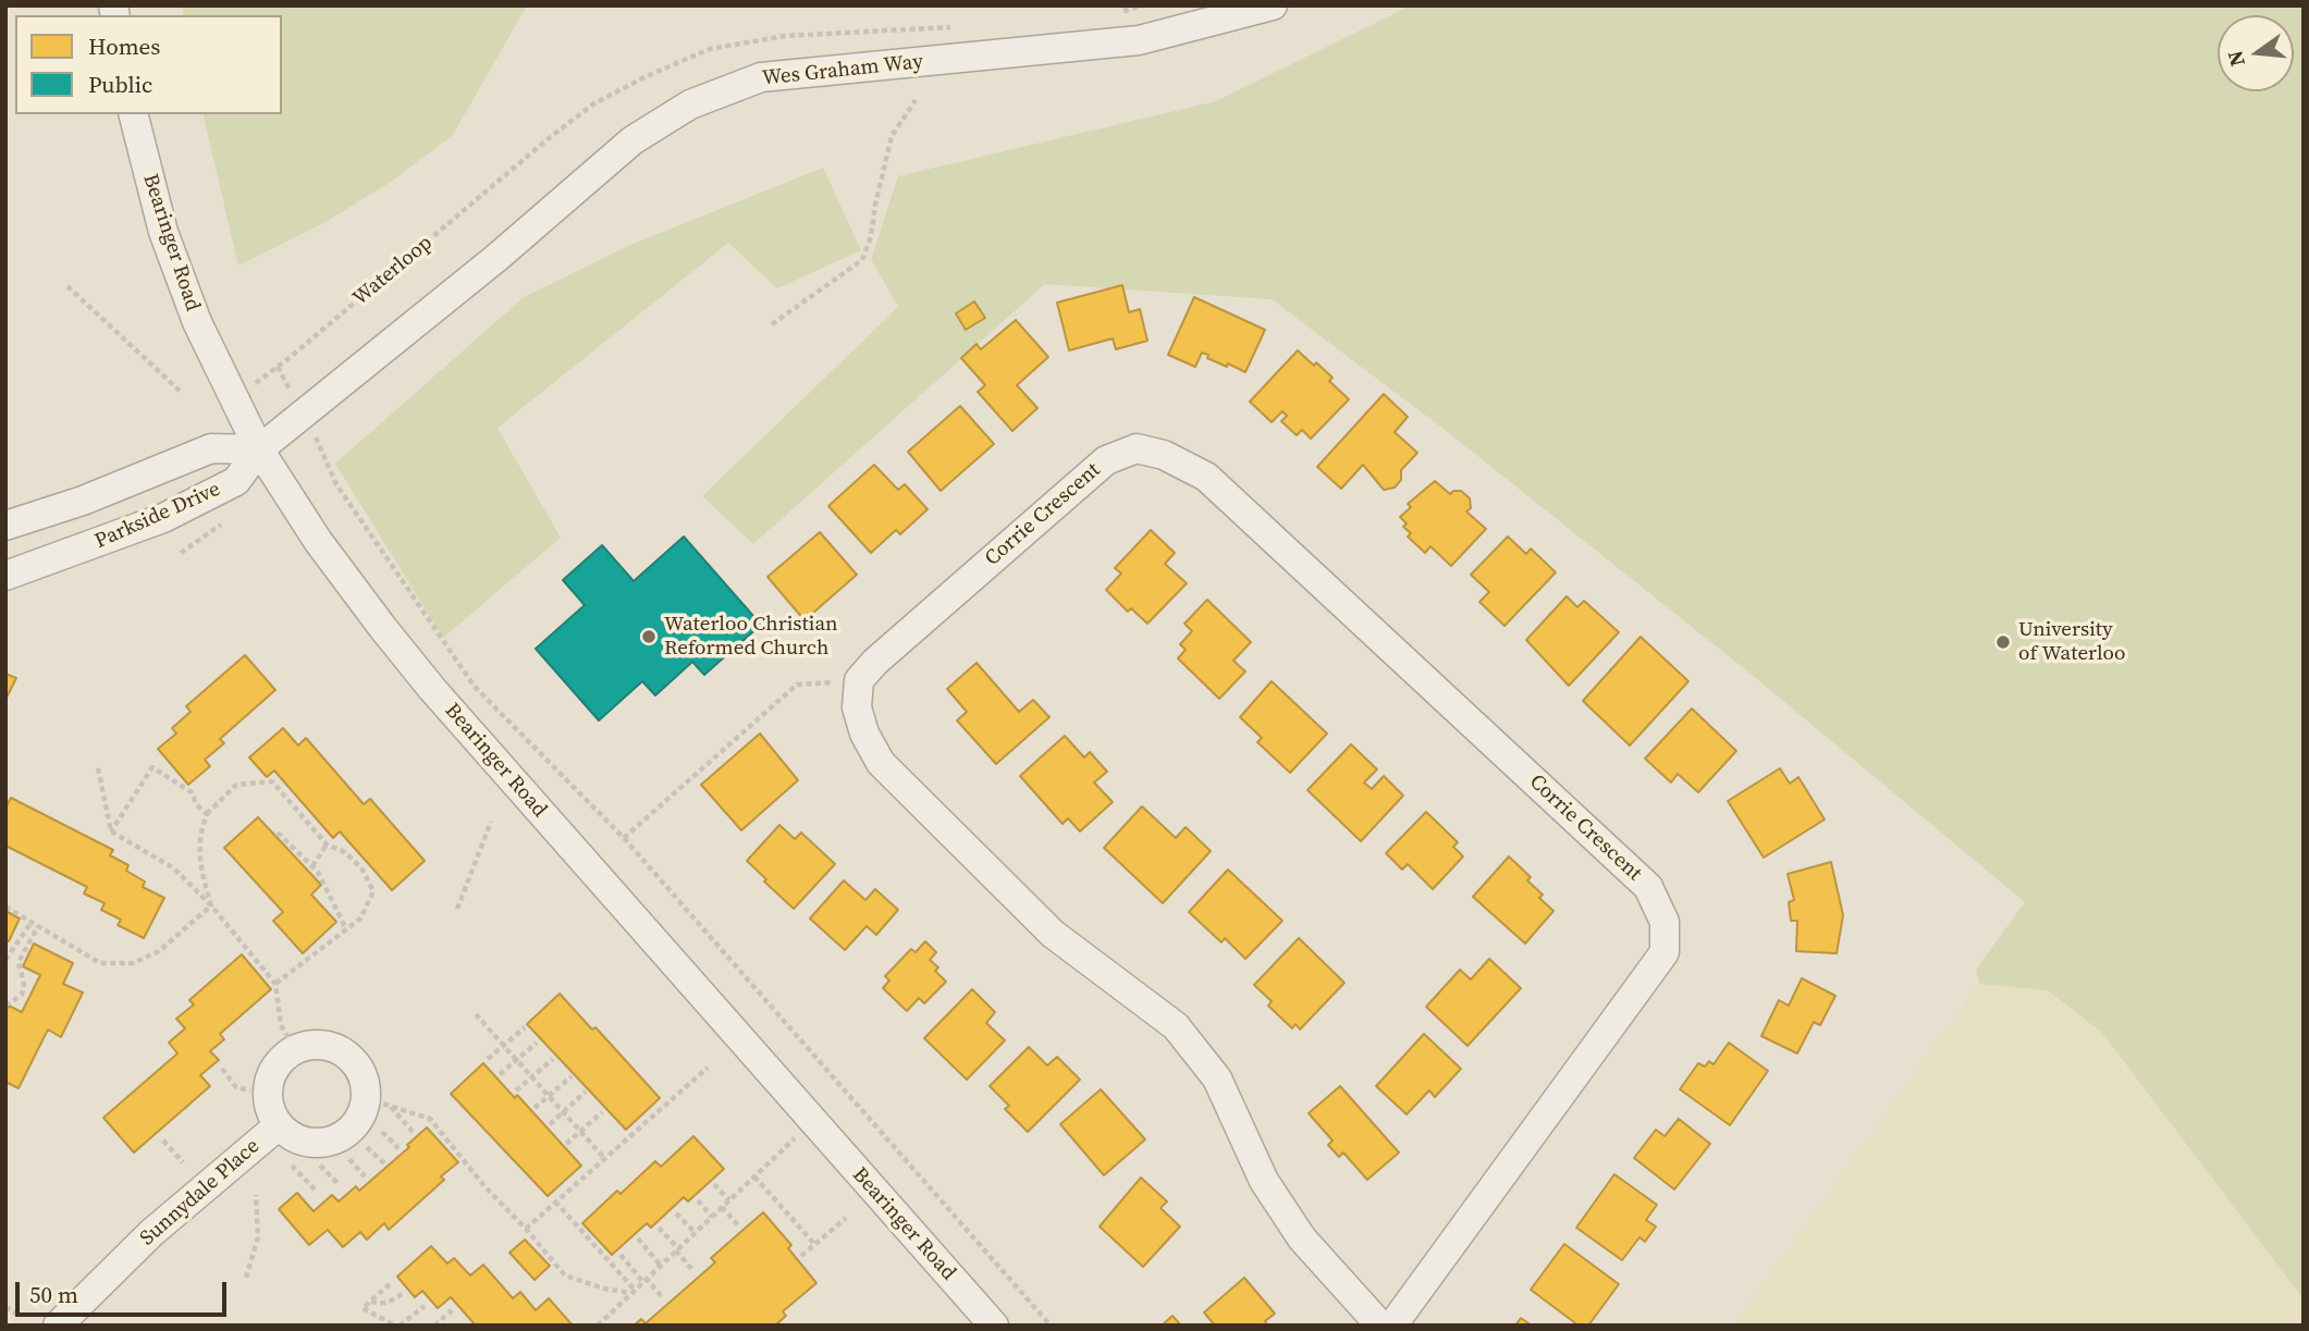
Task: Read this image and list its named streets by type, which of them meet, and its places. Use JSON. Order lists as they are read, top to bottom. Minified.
{"streets":{"street":["Wes Graham Way","Bearinger Road","Corrie Crescent","Parkside Drive","Sunnydale Place"],"path":["Waterloop"]},"crossings":[["Wes Graham Way","Bearinger Road"],["Wes Graham Way","Parkside Drive"],["Bearinger Road","Parkside Drive"]],"places":["Waterloo Christian Reformed Church","University of Waterloo"],"legend":["Homes","Public"],"scale_bar":"50 m","north":"left"}
